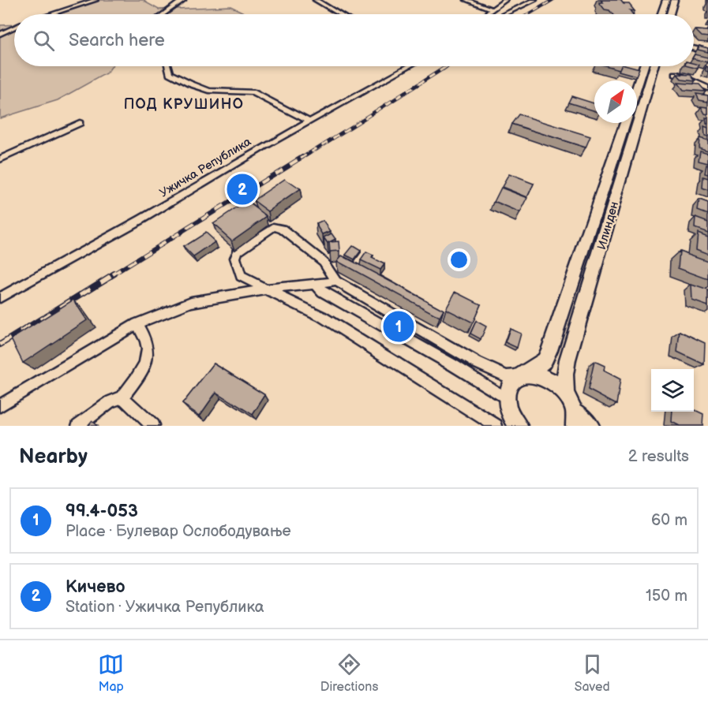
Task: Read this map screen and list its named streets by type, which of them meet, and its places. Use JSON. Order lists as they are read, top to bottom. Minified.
{"streets":{"main road":["Илинден"],"street":["Ужичка Република"]},"districts":["ПОД КРУШИНО"],"north":"top right","page":{"search":"Search here","pins":["2","1"],"heading":["Nearby","2 results"],"list":[{"mark":"1","name":"99.4-053","note":"Place · Булевар Ослободување","value":"60 m"},{"mark":"2","name":"Кичево","note":"Station · Ужичка Република","value":"150 m"}],"nav":["Map","Directions","Saved"]}}
